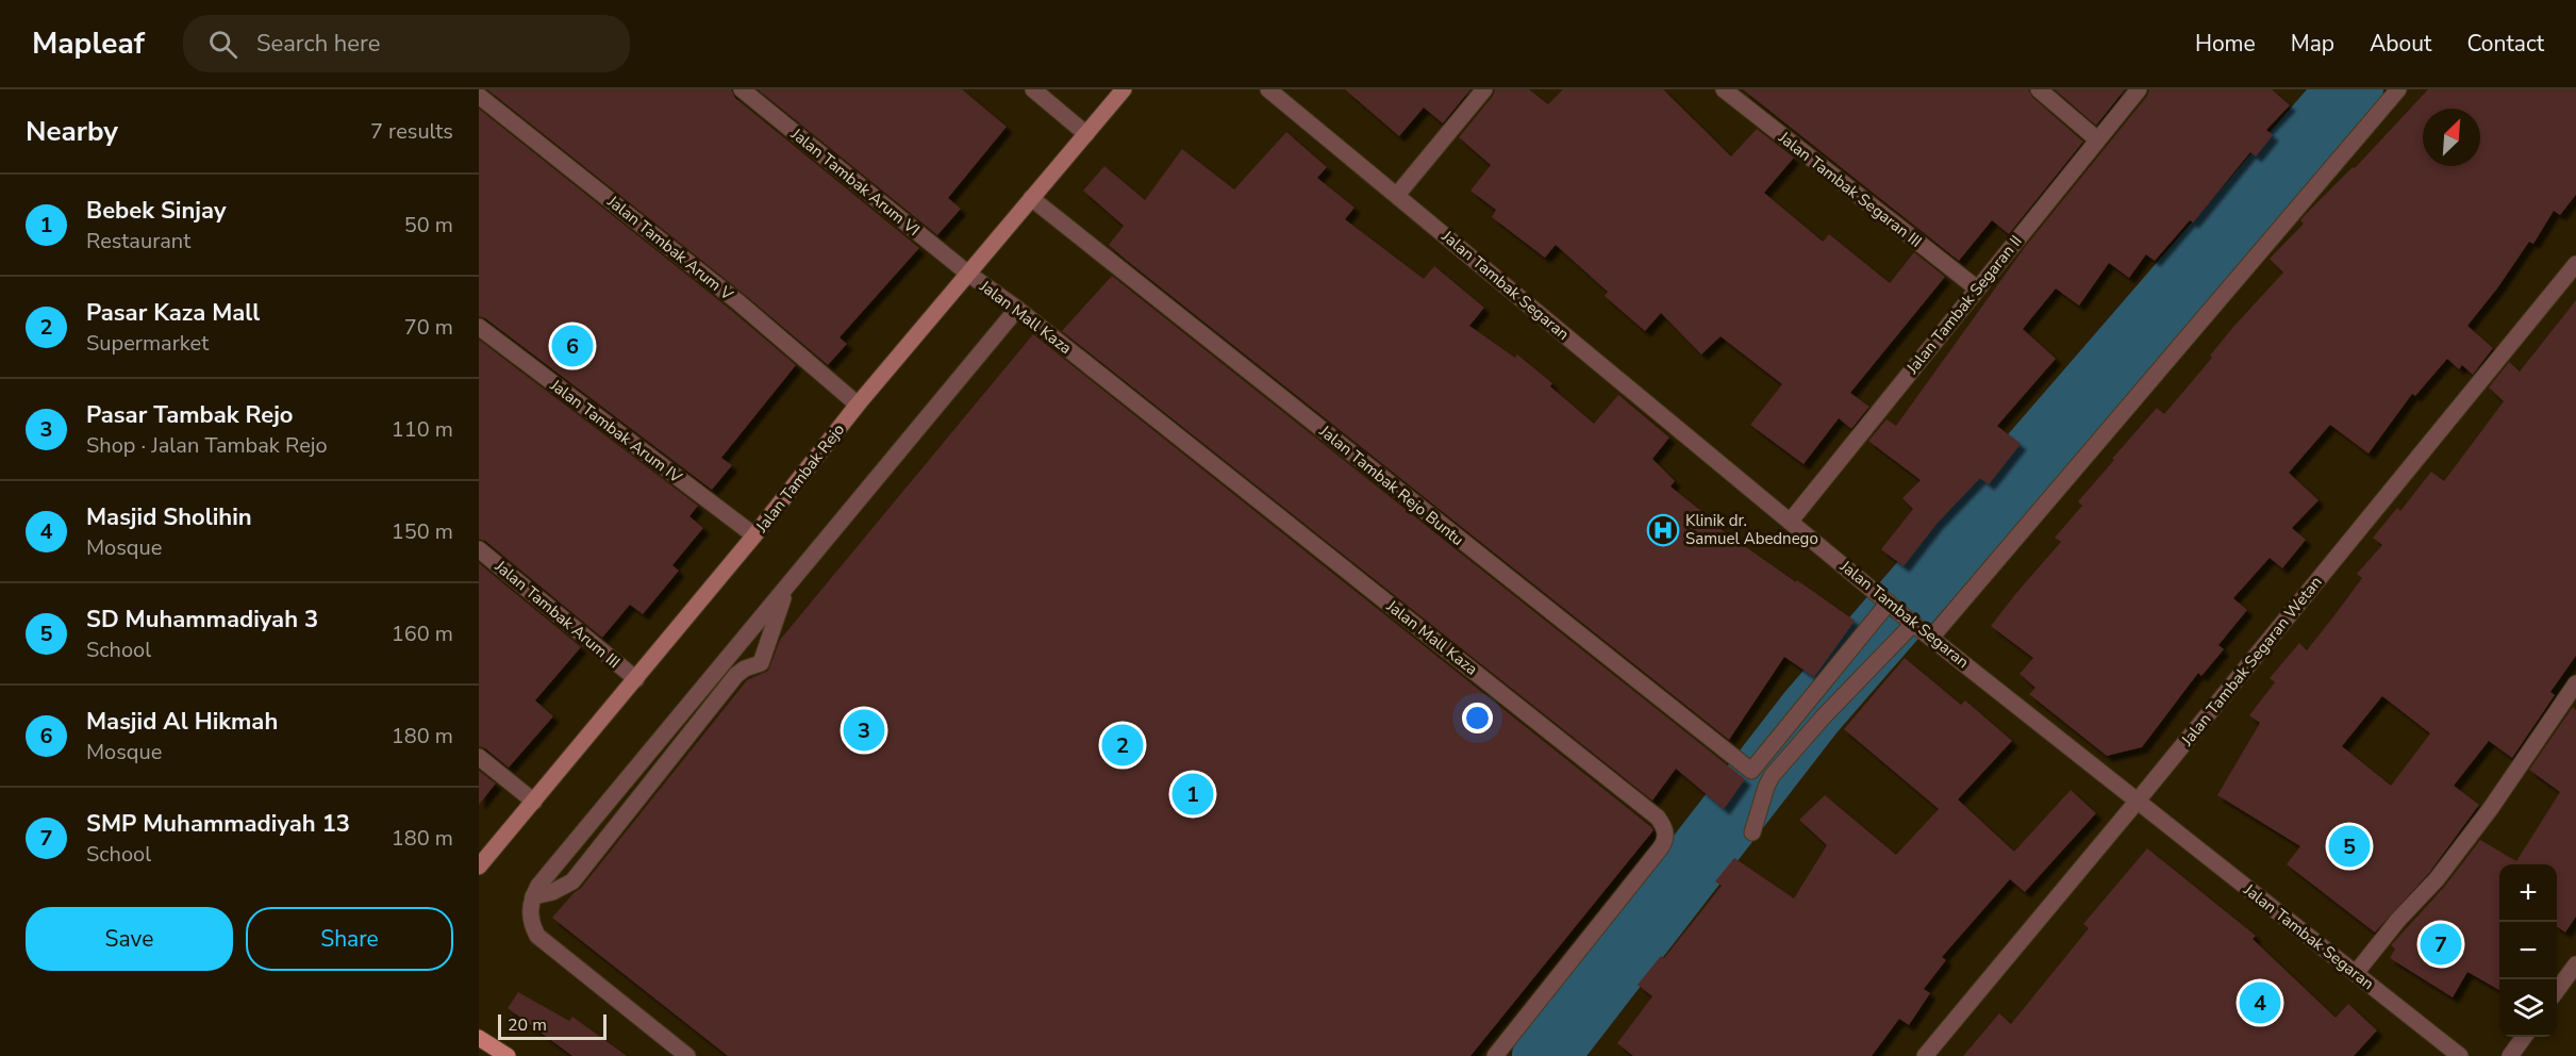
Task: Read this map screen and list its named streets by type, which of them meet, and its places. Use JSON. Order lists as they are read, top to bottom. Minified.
{"streets":{"street":["Jalan Tambak Arum VI","Jalan Tambak Segaran III","Jalan Tambak Arum V","Jalan Tambak Segaran","Jalan Tambak Segaran II","Jalan Mall Kaza","Jalan Tambak Arum IV","Jalan Tambak Rejo","Jalan Tambak Rejo Buntu","Jalan Tambak Arum III","Jalan Tambak Segaran Wetan"]},"crossings":[["Jalan Tambak Arum VI","Jalan Mall Kaza"],["Jalan Tambak Arum VI","Jalan Tambak Rejo"],["Jalan Tambak Segaran III","Jalan Tambak Segaran II"],["Jalan Tambak Arum V","Jalan Tambak Rejo"],["Jalan Tambak Segaran","Jalan Tambak Segaran II"],["Jalan Tambak Segaran","Jalan Tambak Rejo Buntu"],["Jalan Tambak Segaran","Jalan Tambak Segaran Wetan"],["Jalan Mall Kaza","Jalan Tambak Rejo"],["Jalan Tambak Arum IV","Jalan Tambak Rejo"],["Jalan Tambak Rejo","Jalan Tambak Rejo Buntu"],["Jalan Tambak Rejo","Jalan Tambak Arum III"]],"places":{"hospital":["Klinik dr. Samuel Abednego"]},"scale_bar":"20 m","north":"top right","page":{"header":"Mapleaf","search":"Search here","nav":["Home","Map","About","Contact"],"heading":["Nearby","7 results"],"list":[{"mark":"1","name":"Bebek Sinjay","note":"Restaurant","value":"50 m"},{"mark":"2","name":"Pasar Kaza Mall","note":"Supermarket","value":"70 m"},{"mark":"3","name":"Pasar Tambak Rejo","note":"Shop · Jalan Tambak Rejo","value":"110 m"},{"mark":"4","name":"Masjid Sholihin","note":"Mosque","value":"150 m"},{"mark":"5","name":"SD Muhammadiyah 3","note":"School","value":"160 m"},{"mark":"6","name":"Masjid Al Hikmah","note":"Mosque","value":"180 m"},{"mark":"7","name":"SMP Muhammadiyah 13","note":"School","value":"180 m"}],"pins":["6","3","2","1","5","7","4"],"map_buttons":["+","−"],"buttons":["Save","Share"],"scale":"20 m"}}
